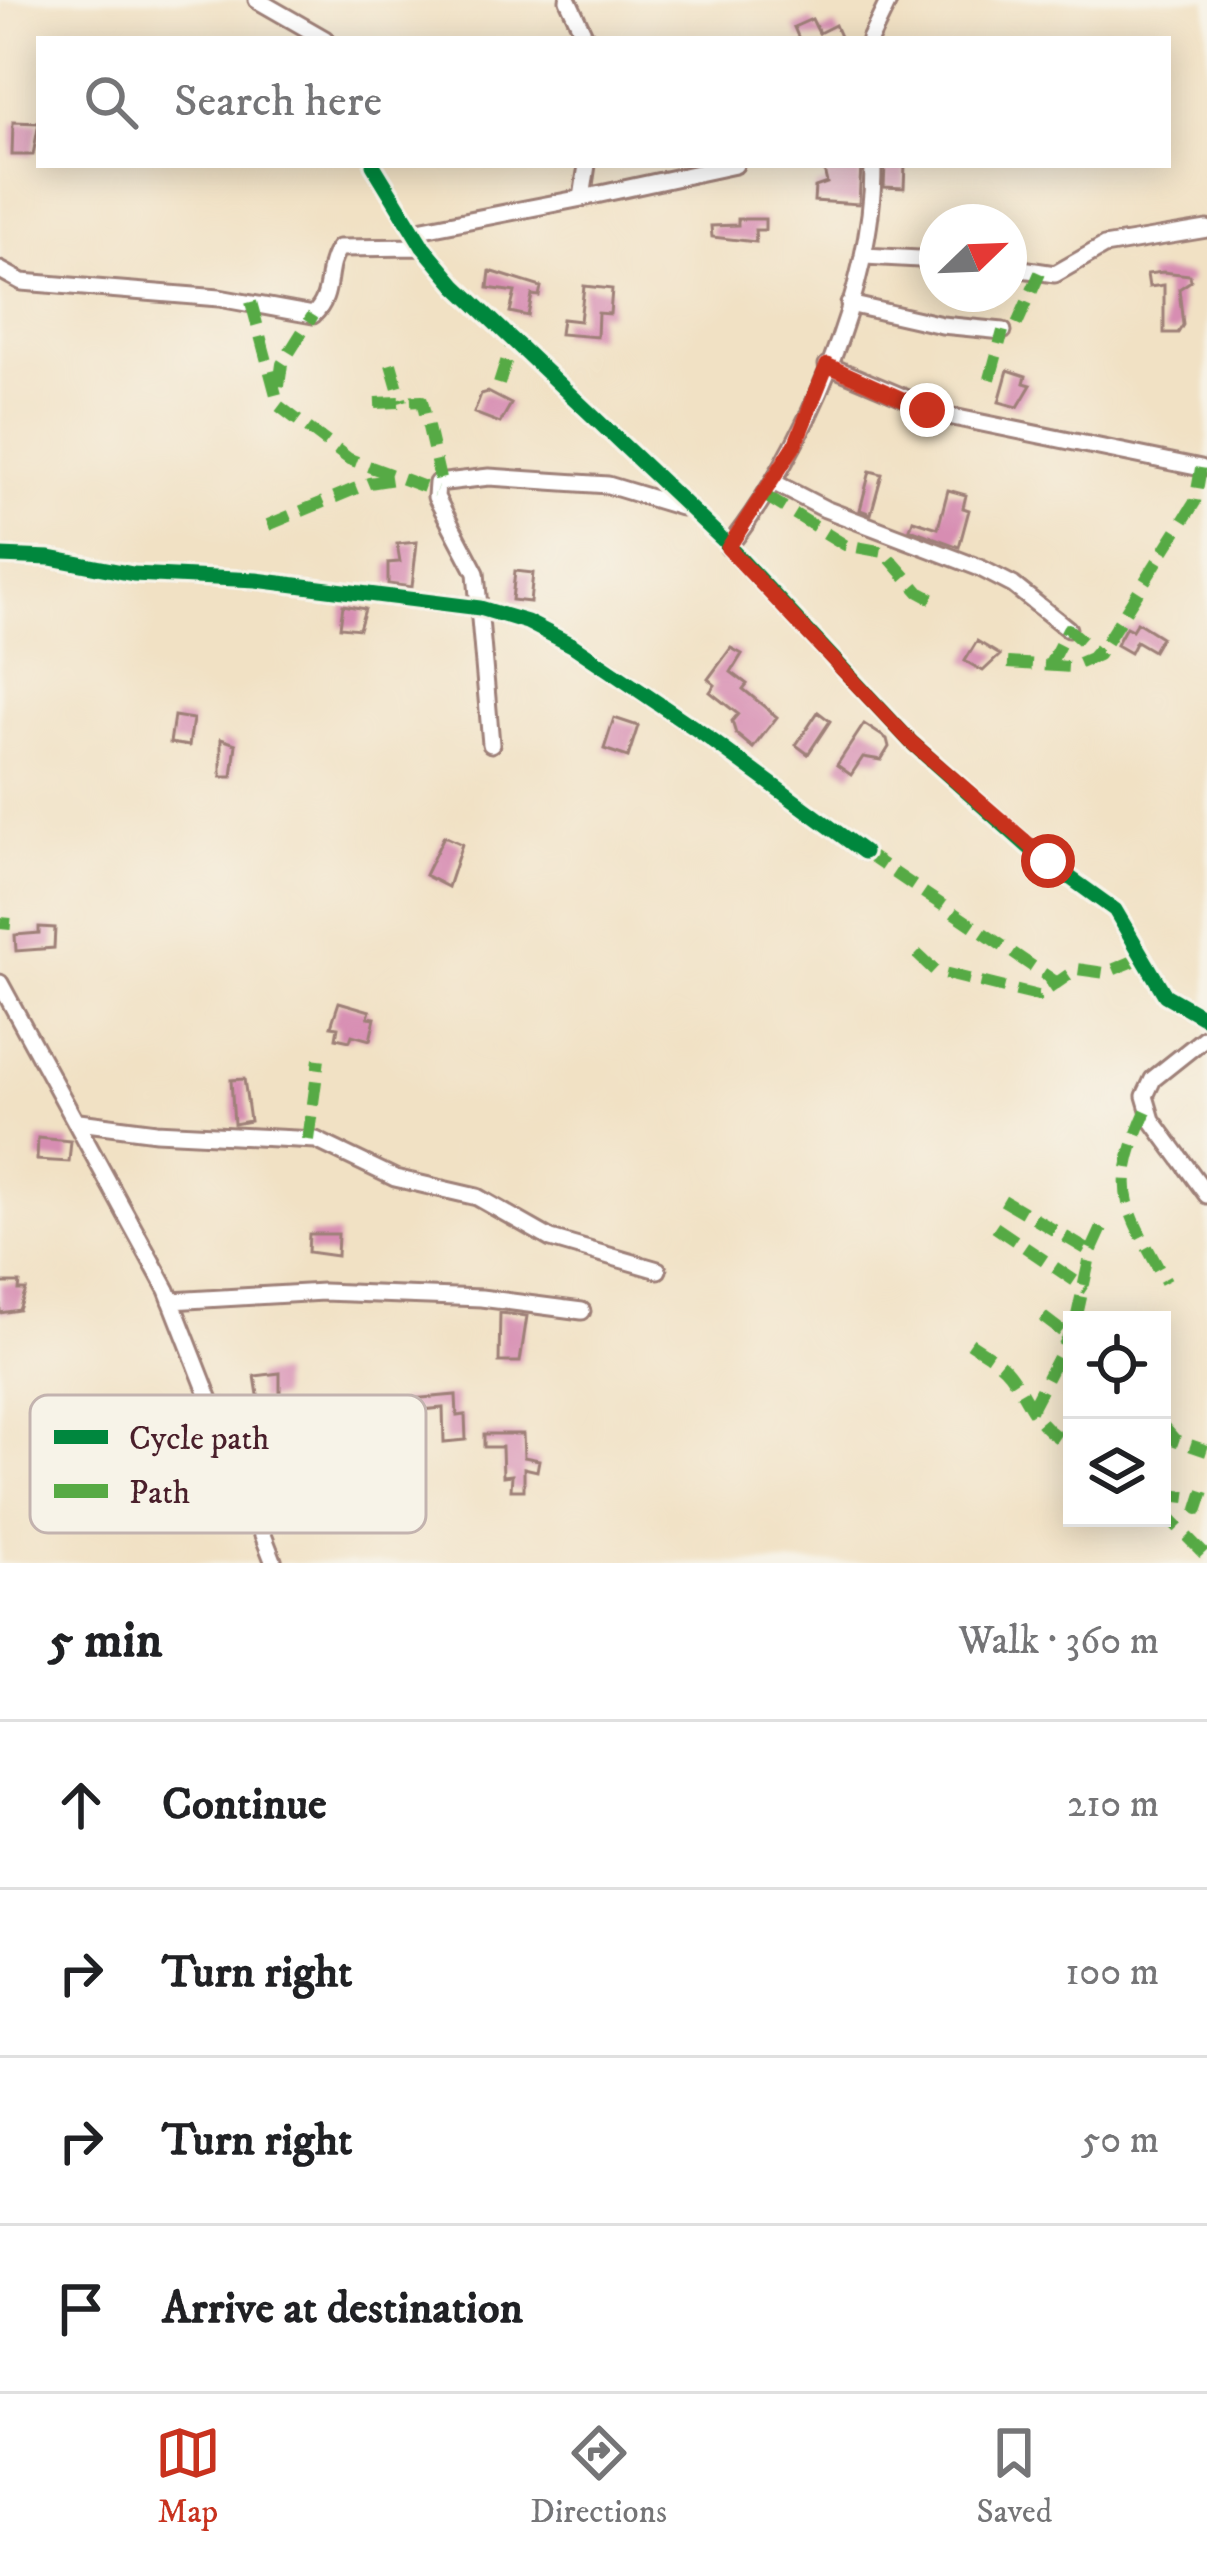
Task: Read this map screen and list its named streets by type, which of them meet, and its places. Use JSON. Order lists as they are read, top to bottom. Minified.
{"legend":["Cycle path","Path"],"north":"top right","page":{"search":"Search here","heading":["5 min","Walk · 360 m"],"list":[["Continue","210 m"],["Turn right","100 m"],["Turn right","50 m"],"Arrive at destination"],"nav":["Map","Directions","Saved"]}}
